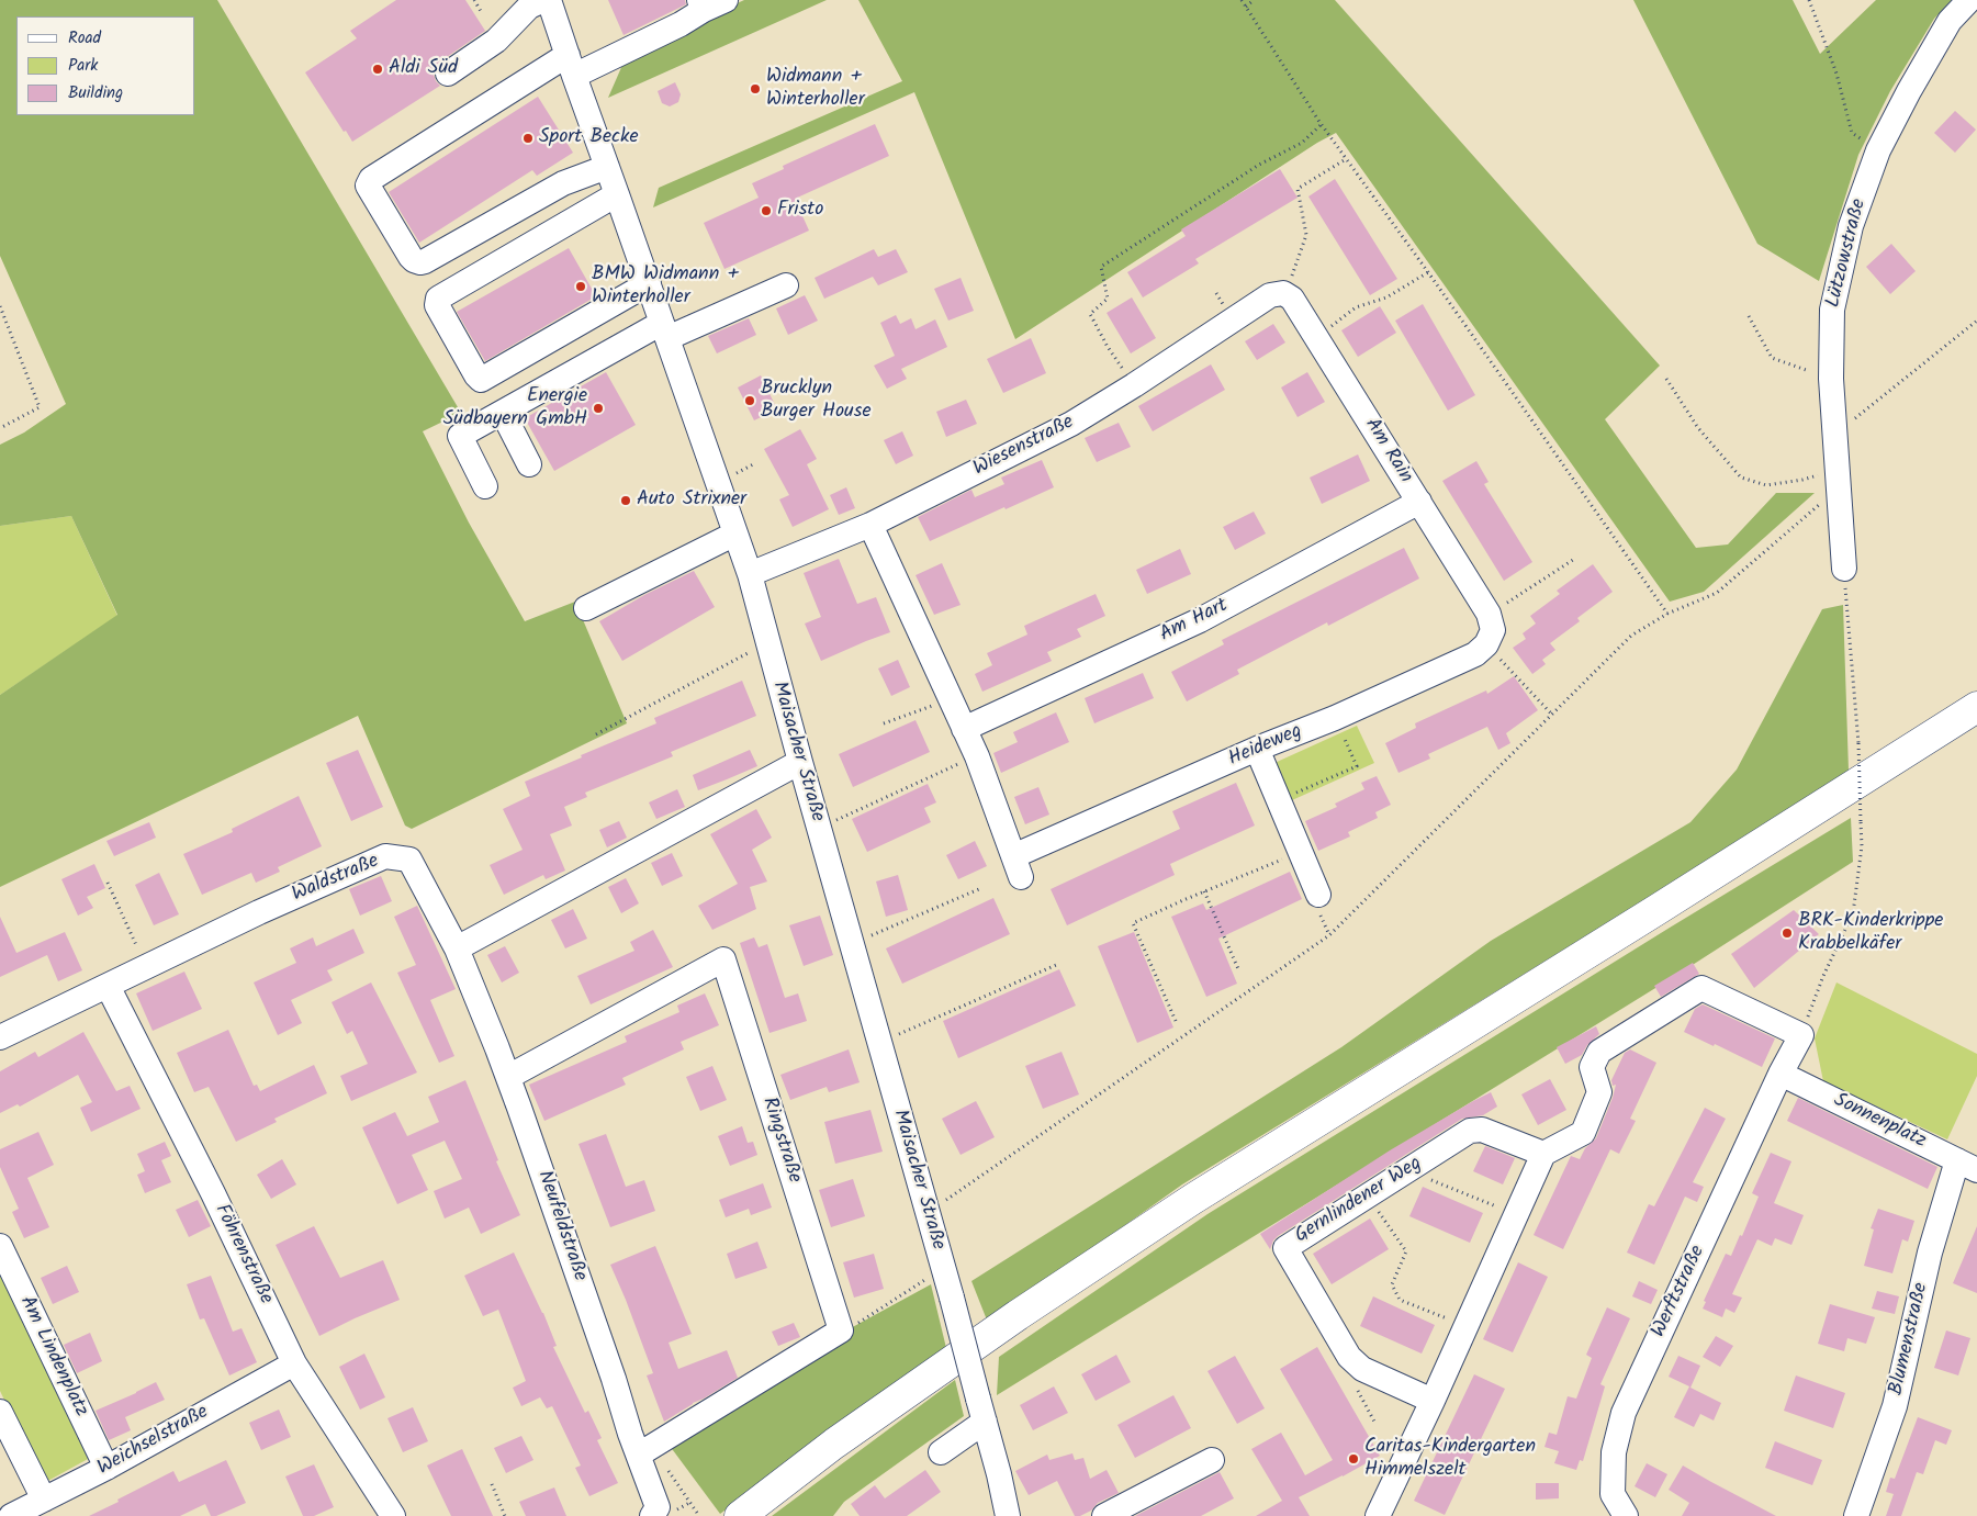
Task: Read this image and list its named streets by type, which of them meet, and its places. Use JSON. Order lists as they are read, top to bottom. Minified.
{"streets":{"street":["Lützowstraße","Wiesenstraße","Am Rain","Am Hart","Heideweg","Maisacher Straße","Waldstraße","Sonnenplatz","Ringstraße","Gernlindener Weg","Neufeldstraße","Föhrenstraße","Werftstraße","Blumenstraße","Am Lindenplatz","Weichselstraße"]},"crossings":[["Wiesenstraße","Am Rain"],["Wiesenstraße","Heideweg"],["Wiesenstraße","Maisacher Straße"],["Am Rain","Am Hart"],["Am Hart","Heideweg"],["Waldstraße","Neufeldstraße"],["Waldstraße","Föhrenstraße"],["Sonnenplatz","Werftstraße"],["Sonnenplatz","Blumenstraße"],["Ringstraße","Neufeldstraße"],["Föhrenstraße","Weichselstraße"],["Am Lindenplatz","Weichselstraße"]],"places":["Aldi Süd","Widmann + Winterholler","Sport Becke","Fristo","BMW Widmann + Winterholler","Brucklyn Burger House","Energie Südbayern GmbH","Auto Strixner","BRK-Kinderkrippe Krabbelkäfer","Caritas-Kindergarten Himmelszelt"],"legend":["Road","Park","Building"]}
